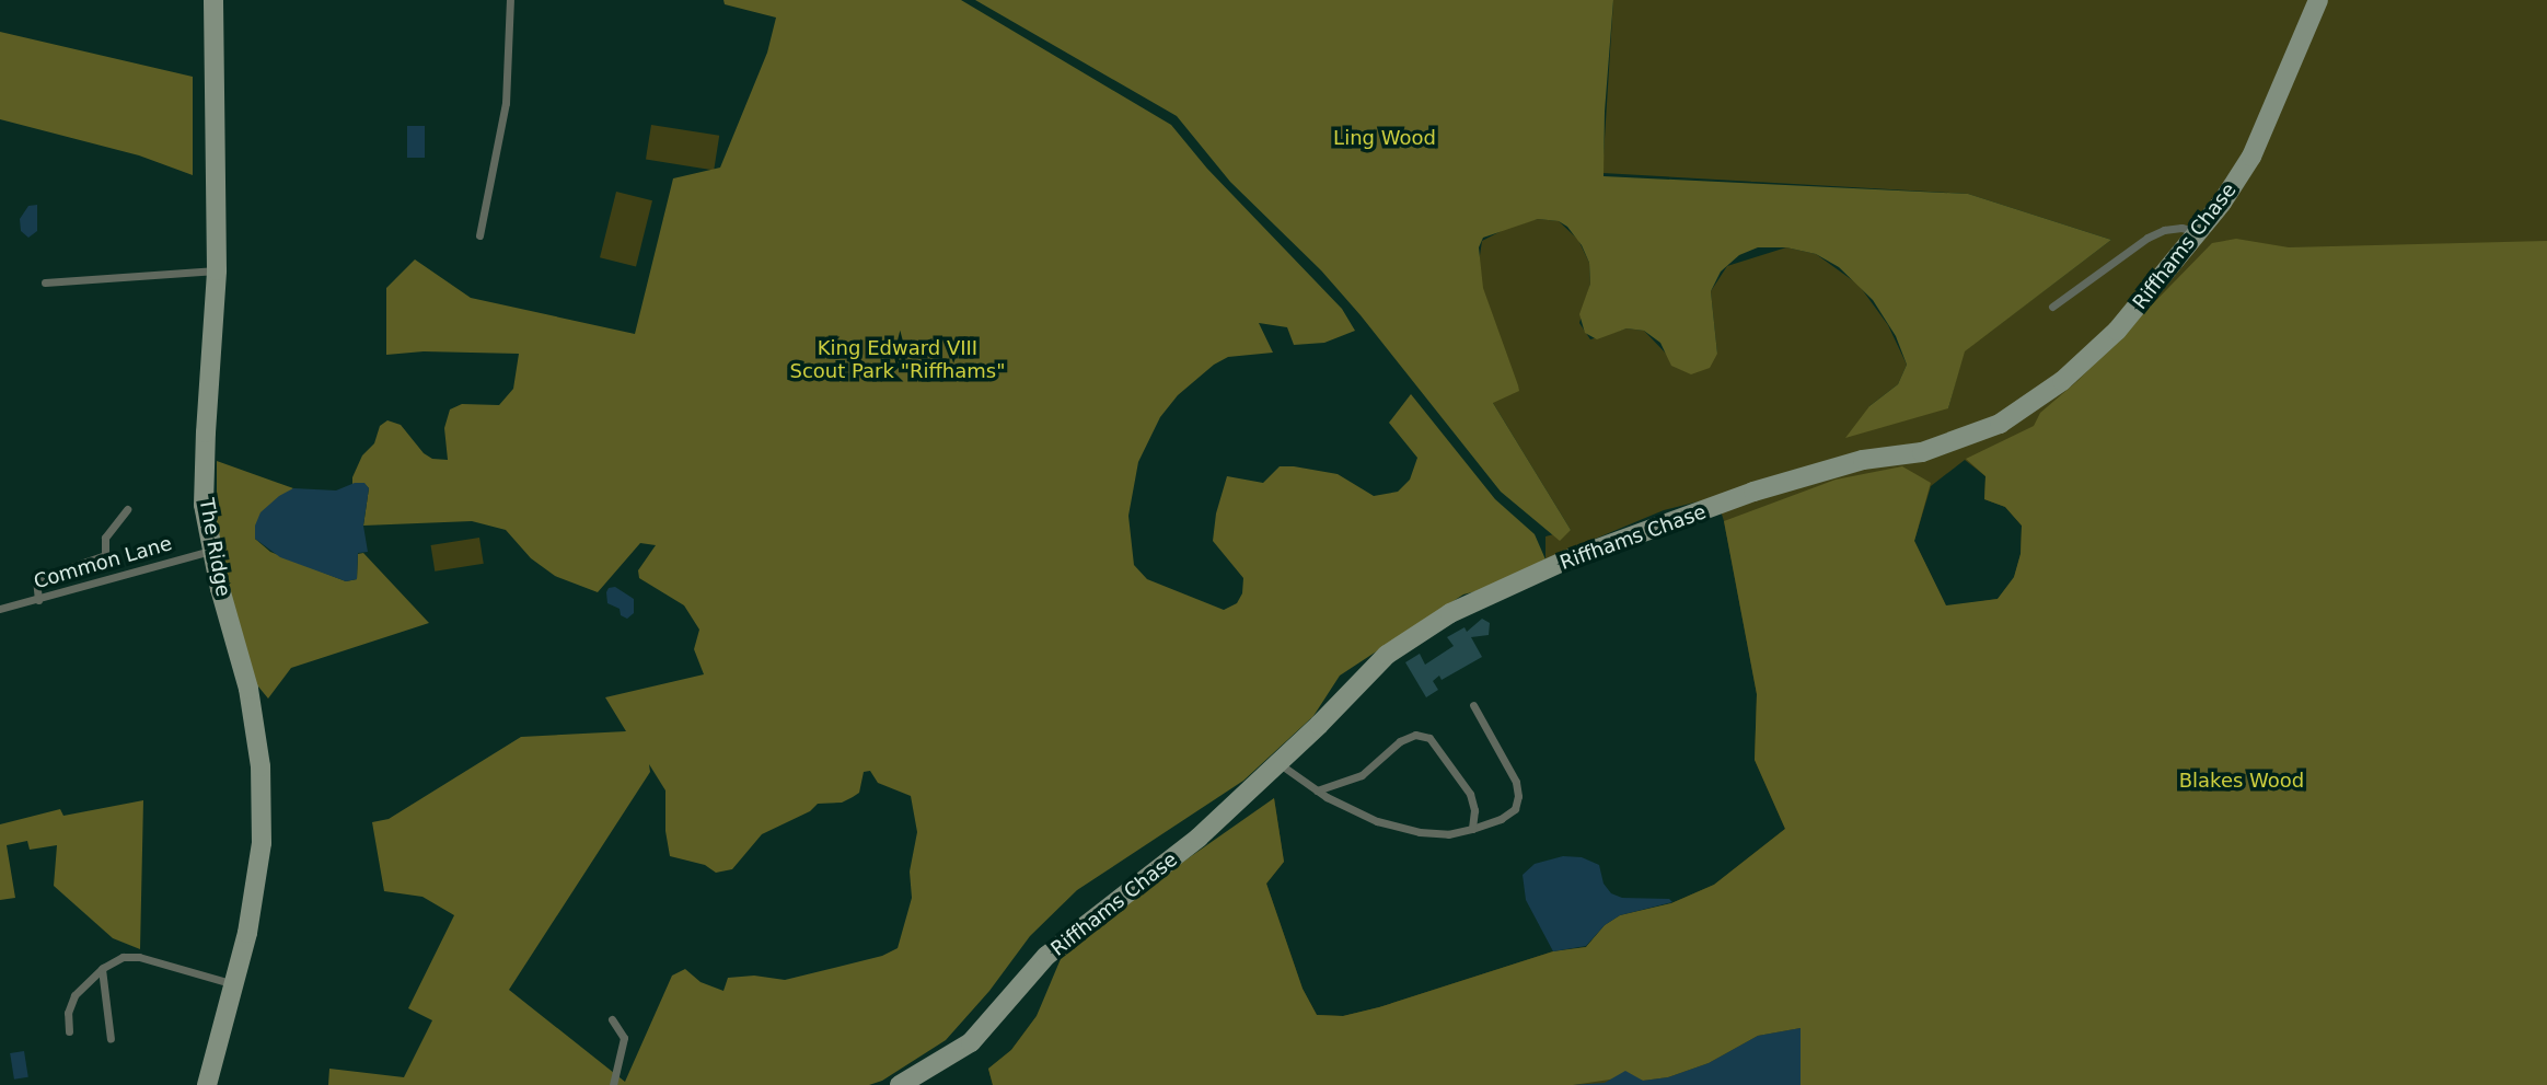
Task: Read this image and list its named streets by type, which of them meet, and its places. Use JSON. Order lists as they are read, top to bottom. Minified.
{"streets":{"street":["Riffhams Chase","The Ridge"],"lane":["Common Lane"]},"crossings":[["The Ridge","Common Lane"]],"parks":["Ling Wood","King Edward VIII Scout Park \"Riffhams\"","Blakes Wood"]}
